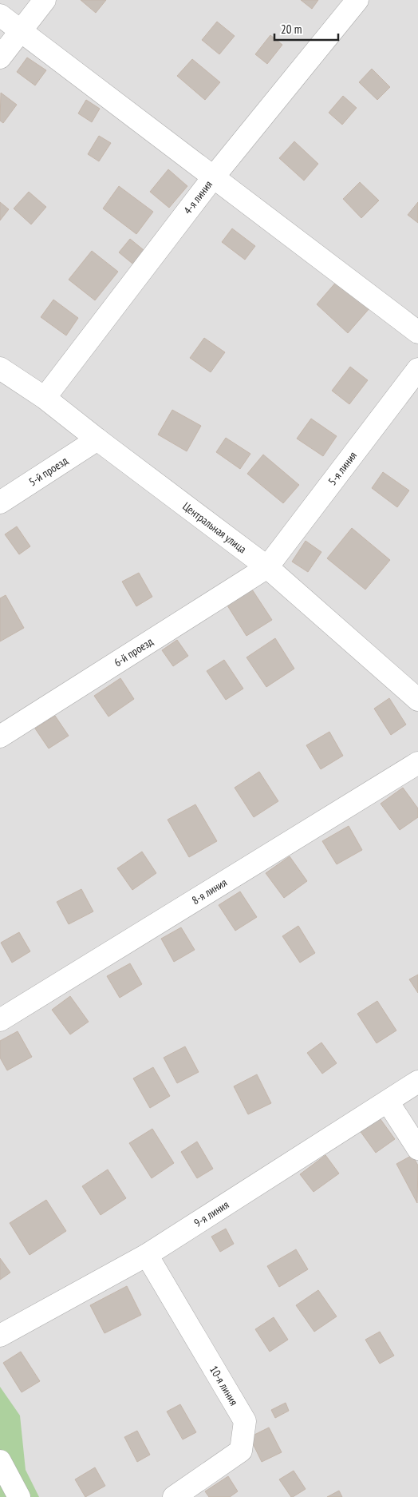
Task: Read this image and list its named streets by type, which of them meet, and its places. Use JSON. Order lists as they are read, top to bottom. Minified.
{"streets":{"street":["4-я линия","5-я линия","5-й проезд","Центральная улица","6-й проезд","8-я линия","9-я линия","10-я линия"]},"crossings":[["4-я линия","Центральная улица"],["5-я линия","Центральная улица"],["5-я линия","6-й проезд"],["5-й проезд","Центральная улица"],["Центральная улица","6-й проезд"],["9-я линия","10-я линия"]],"scale_bar":"20 m"}
